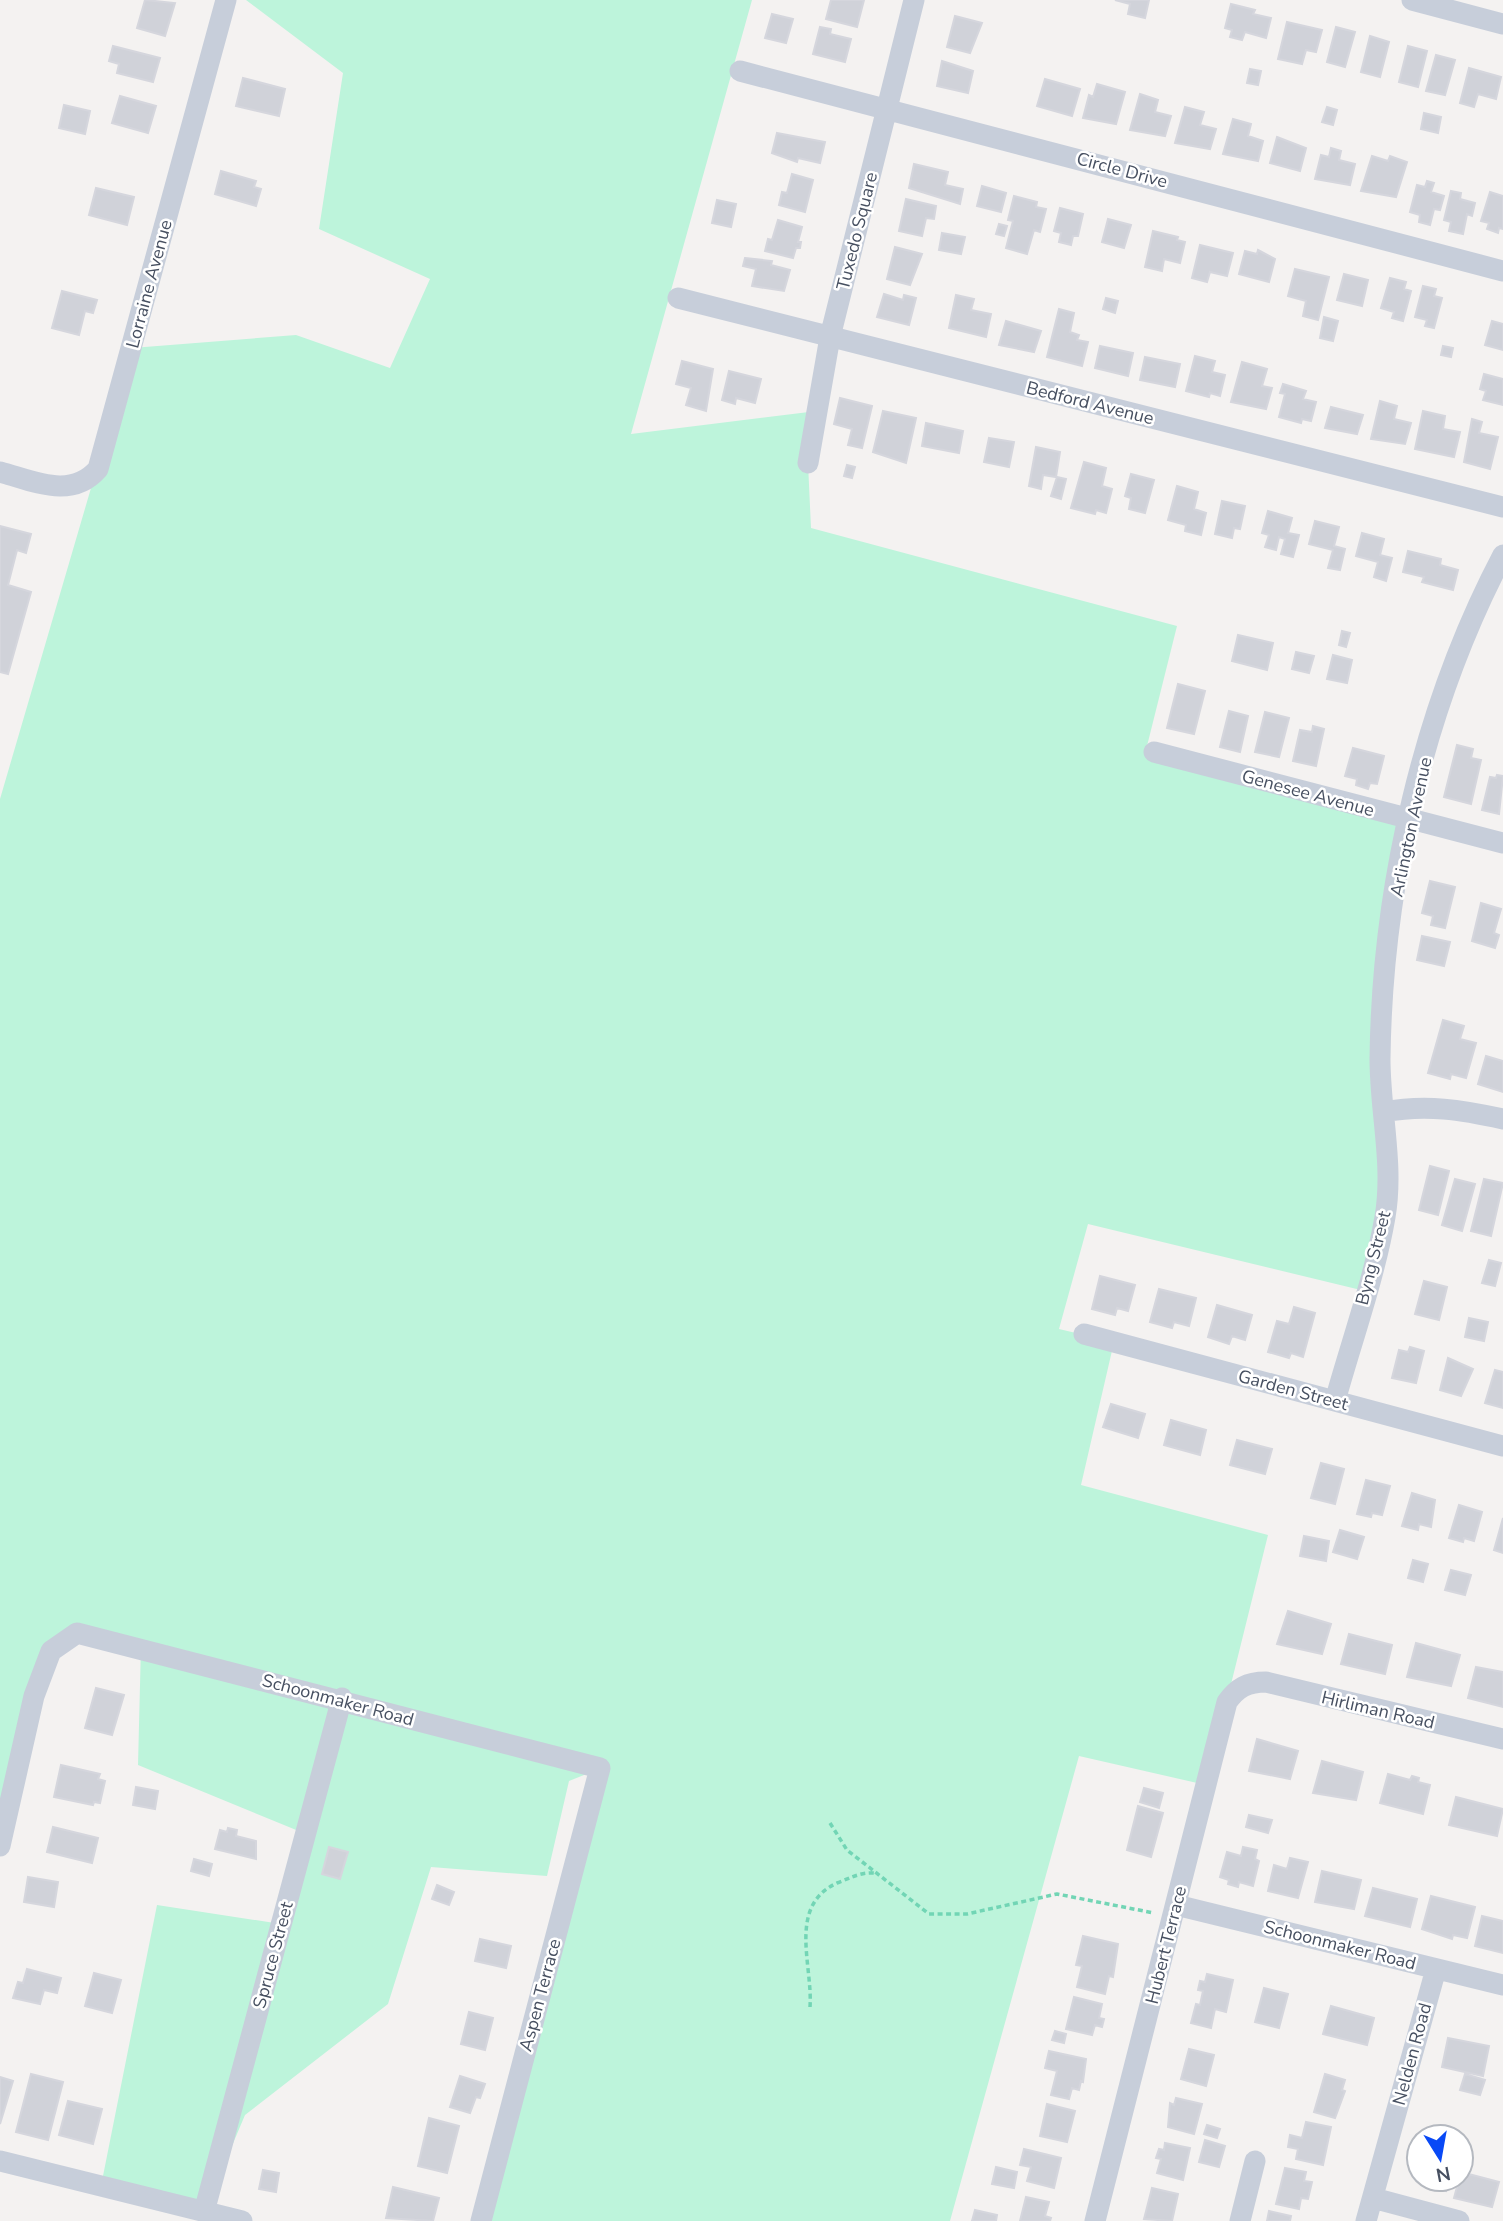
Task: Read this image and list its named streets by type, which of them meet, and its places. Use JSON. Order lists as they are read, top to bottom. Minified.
{"streets":{"street":["Circle Drive","Tuxedo Square","Lorraine Avenue","Bedford Avenue","Genesee Avenue","Arlington Avenue","Byng Street","Garden Street","Schoonmaker Road","Hirliman Road","Hubert Terrace","Spruce Street","Aspen Terrace","Nelden Road"]},"crossings":[["Circle Drive","Tuxedo Square"],["Tuxedo Square","Bedford Avenue"],["Genesee Avenue","Arlington Avenue"],["Arlington Avenue","Byng Street"],["Byng Street","Garden Street"],["Schoonmaker Road","Hubert Terrace"],["Schoonmaker Road","Spruce Street"],["Schoonmaker Road","Aspen Terrace"],["Schoonmaker Road","Nelden Road"],["Hirliman Road","Hubert Terrace"]],"north":"bottom"}
